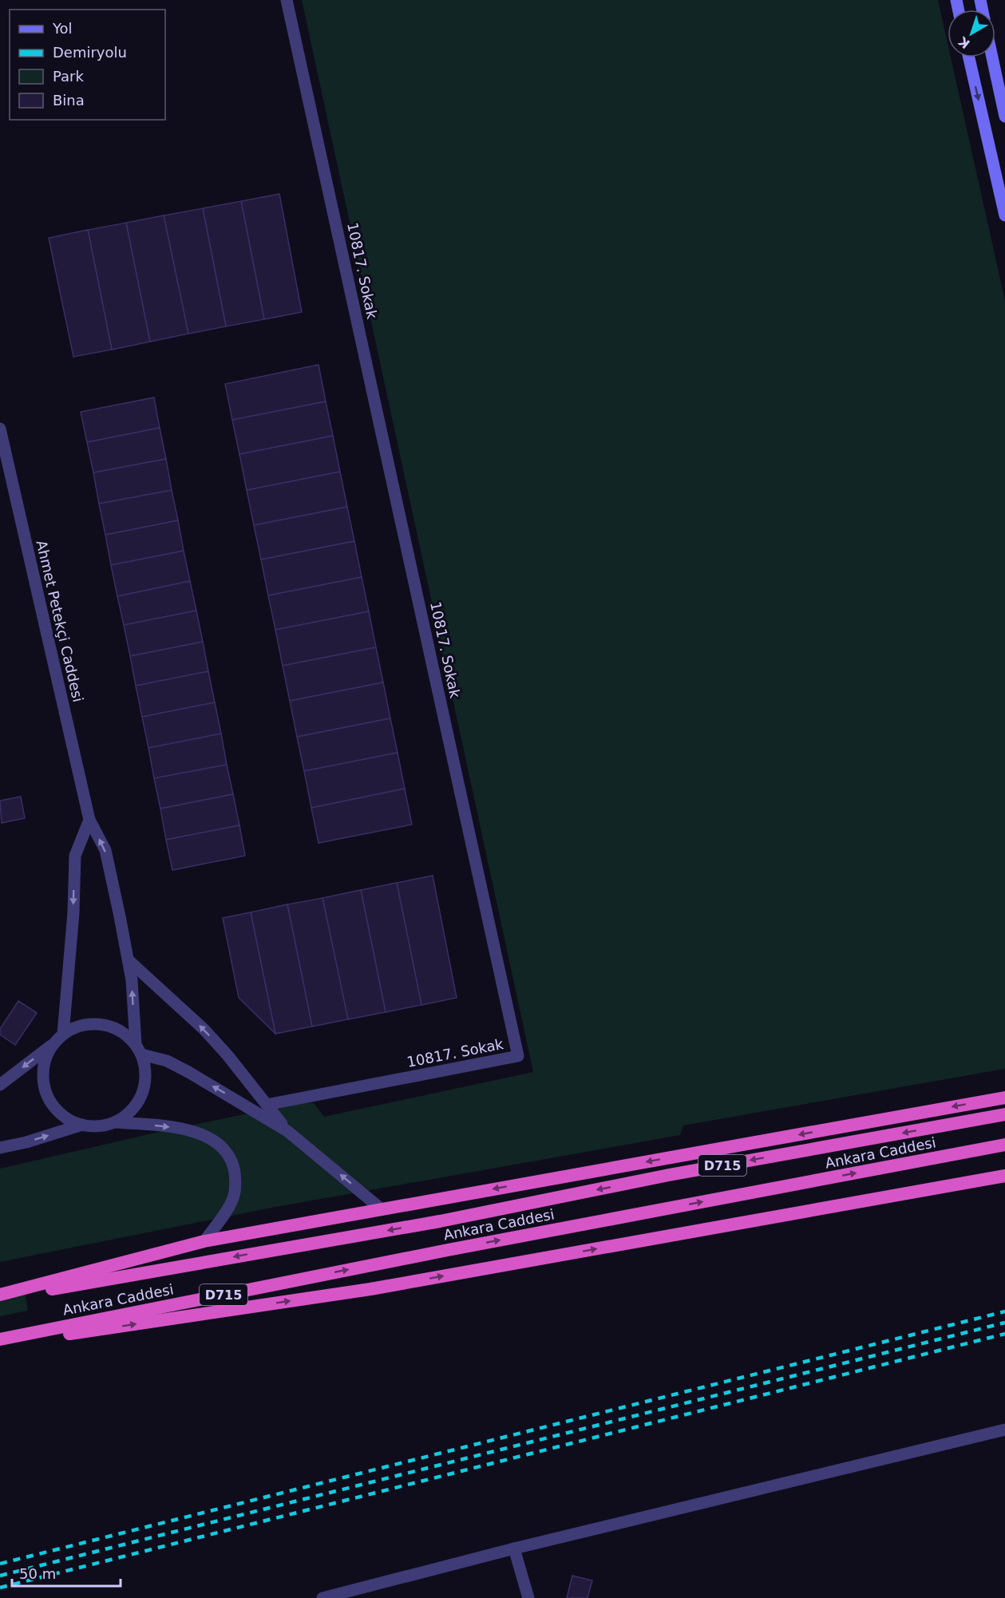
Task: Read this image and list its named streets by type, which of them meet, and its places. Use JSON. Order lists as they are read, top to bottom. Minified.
{"streets":{"highway":["Ankara Caddesi","D715"],"street":["10817. Sokak","Ahmet Petekçi Caddesi"]},"legend":["Yol","Demiryolu","Park","Bina"],"scale_bar":"50 m","north":"bottom left"}
